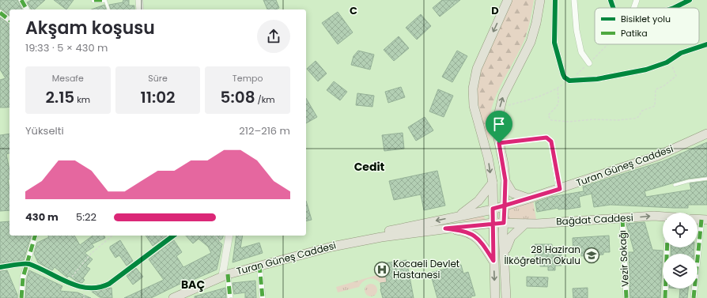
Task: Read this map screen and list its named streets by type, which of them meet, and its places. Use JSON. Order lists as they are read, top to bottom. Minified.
{"streets":{"main road":["Turan Güneş Caddesi","Bağdat Caddesi"],"street":["Vezir Sokağı"]},"crossings":[["Turan Güneş Caddesi","Bağdat Caddesi"],["Bağdat Caddesi","Vezir Sokağı"]],"districts":["Cedit","BAÇ"],"places":{"school or university":["28 Haziran İlköğretim Okulu"],"hospital":["Kocaeli Devlet Hastanesi"]},"legend":["Bisiklet yolu","Patika"],"page":{"heading":["Akşam koşusu","19:33 · 5 × 430 m"],"stats":[["Mesafe","2.15 km"],["Süre","11:02"],["Tempo","5:08 /km"]],"chart":["Yükselti","212–216 m"],"list":[{"name":"430 m","note":"5:22"}]},"grid":{"columns":["C","D"]}}
